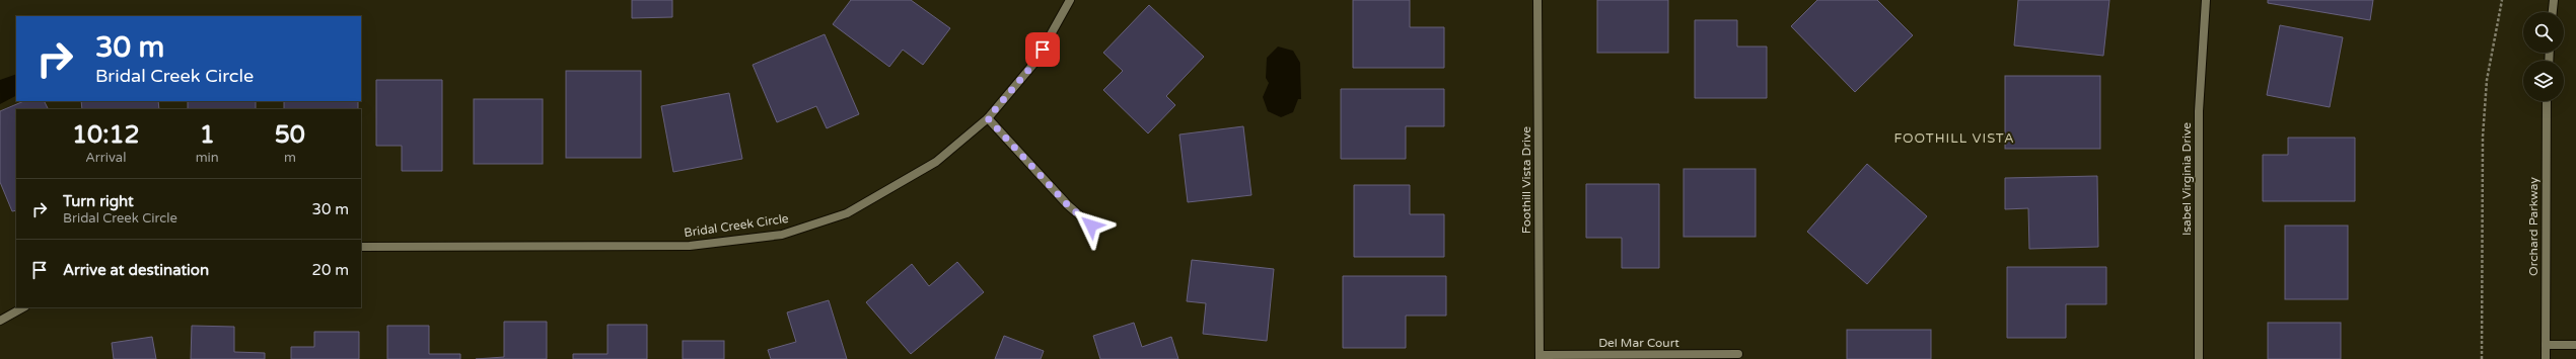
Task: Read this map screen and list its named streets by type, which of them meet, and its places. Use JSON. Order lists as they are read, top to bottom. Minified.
{"streets":{"street":["Isabel Virginia Drive","Foothill Vista Drive","Bridal Creek Circle","Orchard Parkway","Del Mar Court"]},"crossings":[["Foothill Vista Drive","Del Mar Court"]],"districts":["FOOTHILL VISTA"],"page":{"turn":["30 m","Bridal Creek Circle"],"eta":["10:12","Arrival","1","min","50","m"],"list":[{"name":"Turn right","note":"Bridal Creek Circle","value":"30 m"},{"name":"Arrive at destination","value":"20 m"}]}}
